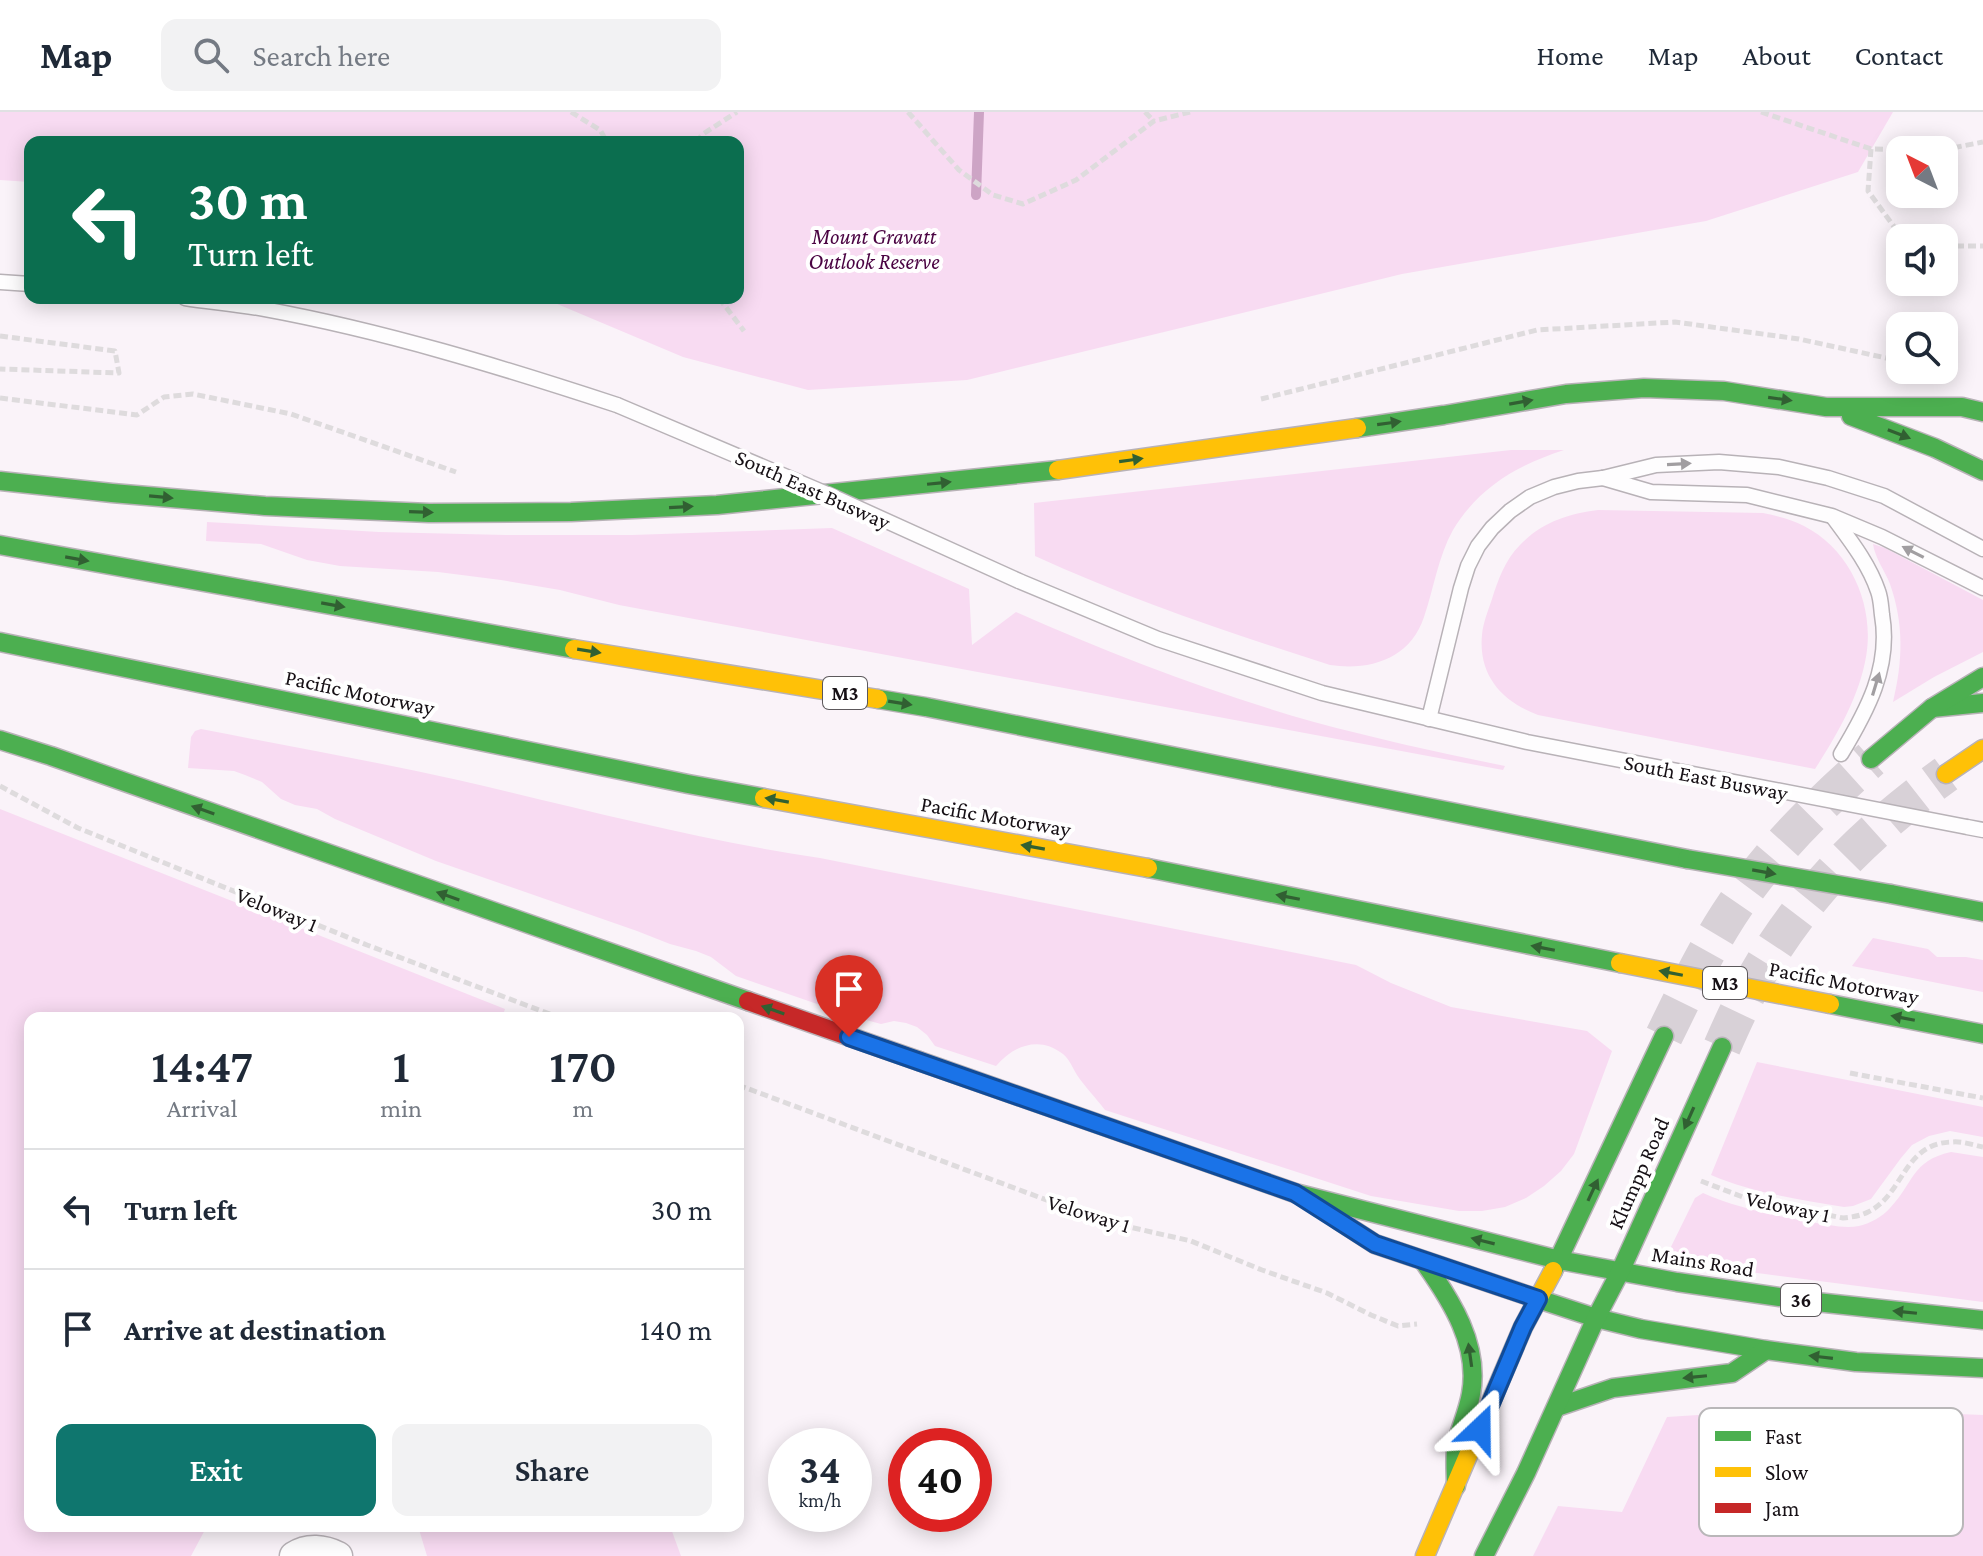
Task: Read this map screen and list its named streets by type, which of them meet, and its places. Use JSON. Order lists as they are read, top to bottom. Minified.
{"streets":{"main road":["Pacific Motorway","M3","Klumpp Road","Mains Road","36"],"lane":["South East Busway"],"path":["Veloway 1"]},"crossings":[["Klumpp Road","Mains Road"]],"parks":["Mount Gravatt Outlook Reserve"],"legend":["Fast","Slow","Jam"],"north":"top left","page":{"header":"Map","search":"Search here","nav":["Home","Map","About","Contact"],"turn":["30 m","Turn left"],"eta":["14:47","Arrival","1","min","170","m"],"list":[{"name":"Turn left","value":"30 m"},{"name":"Arrive at destination","value":"140 m"}],"buttons":["Exit","Share"],"speed":"34 km/h","limit":"40"}}
